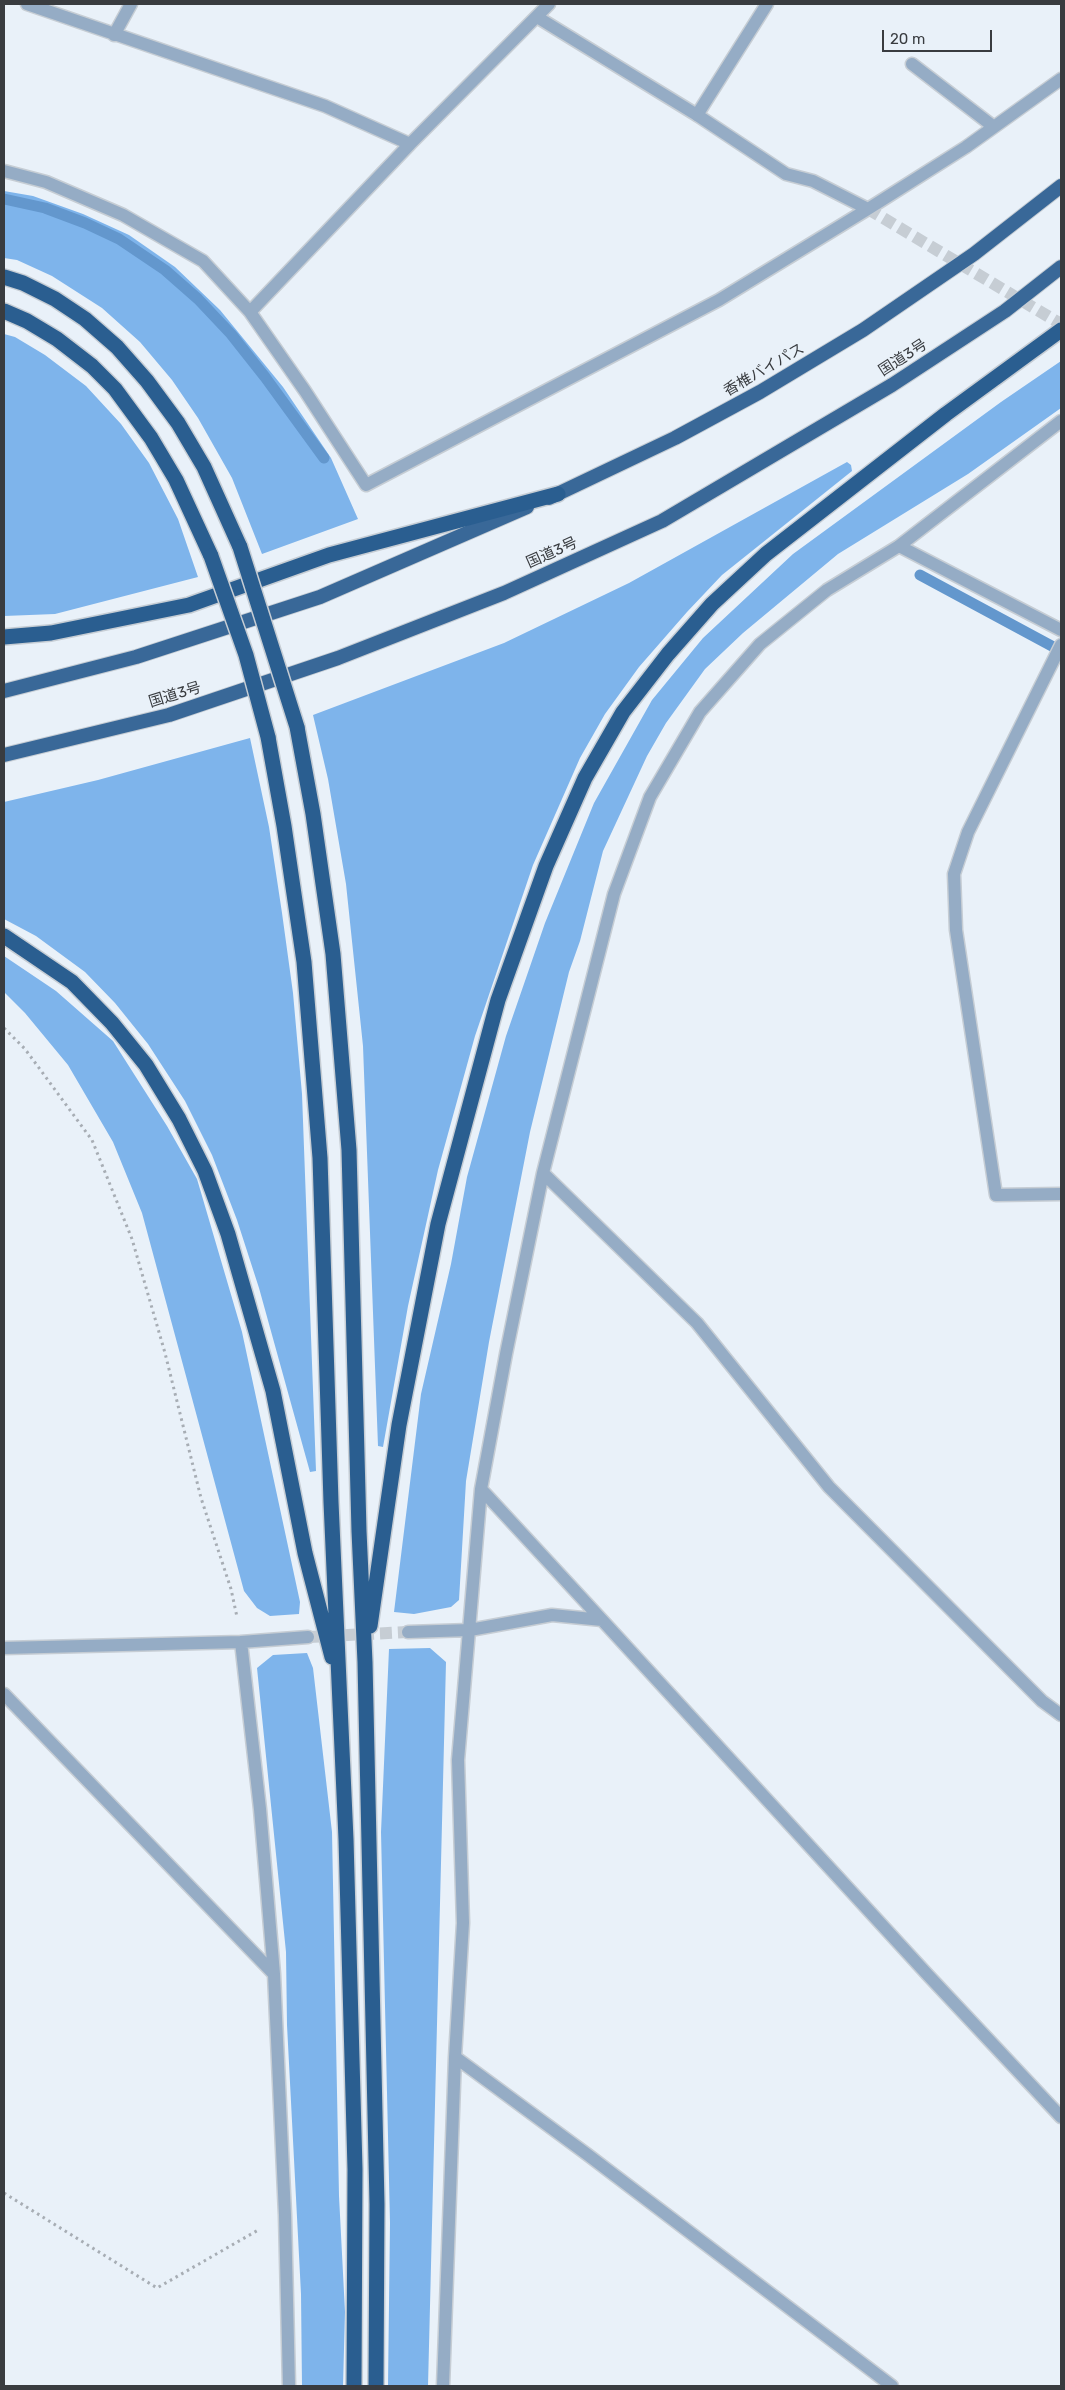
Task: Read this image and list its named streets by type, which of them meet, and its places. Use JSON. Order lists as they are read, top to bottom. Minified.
{"streets":{"highway":["国道3号","香椎バイパス"]},"scale_bar":"20 m"}
